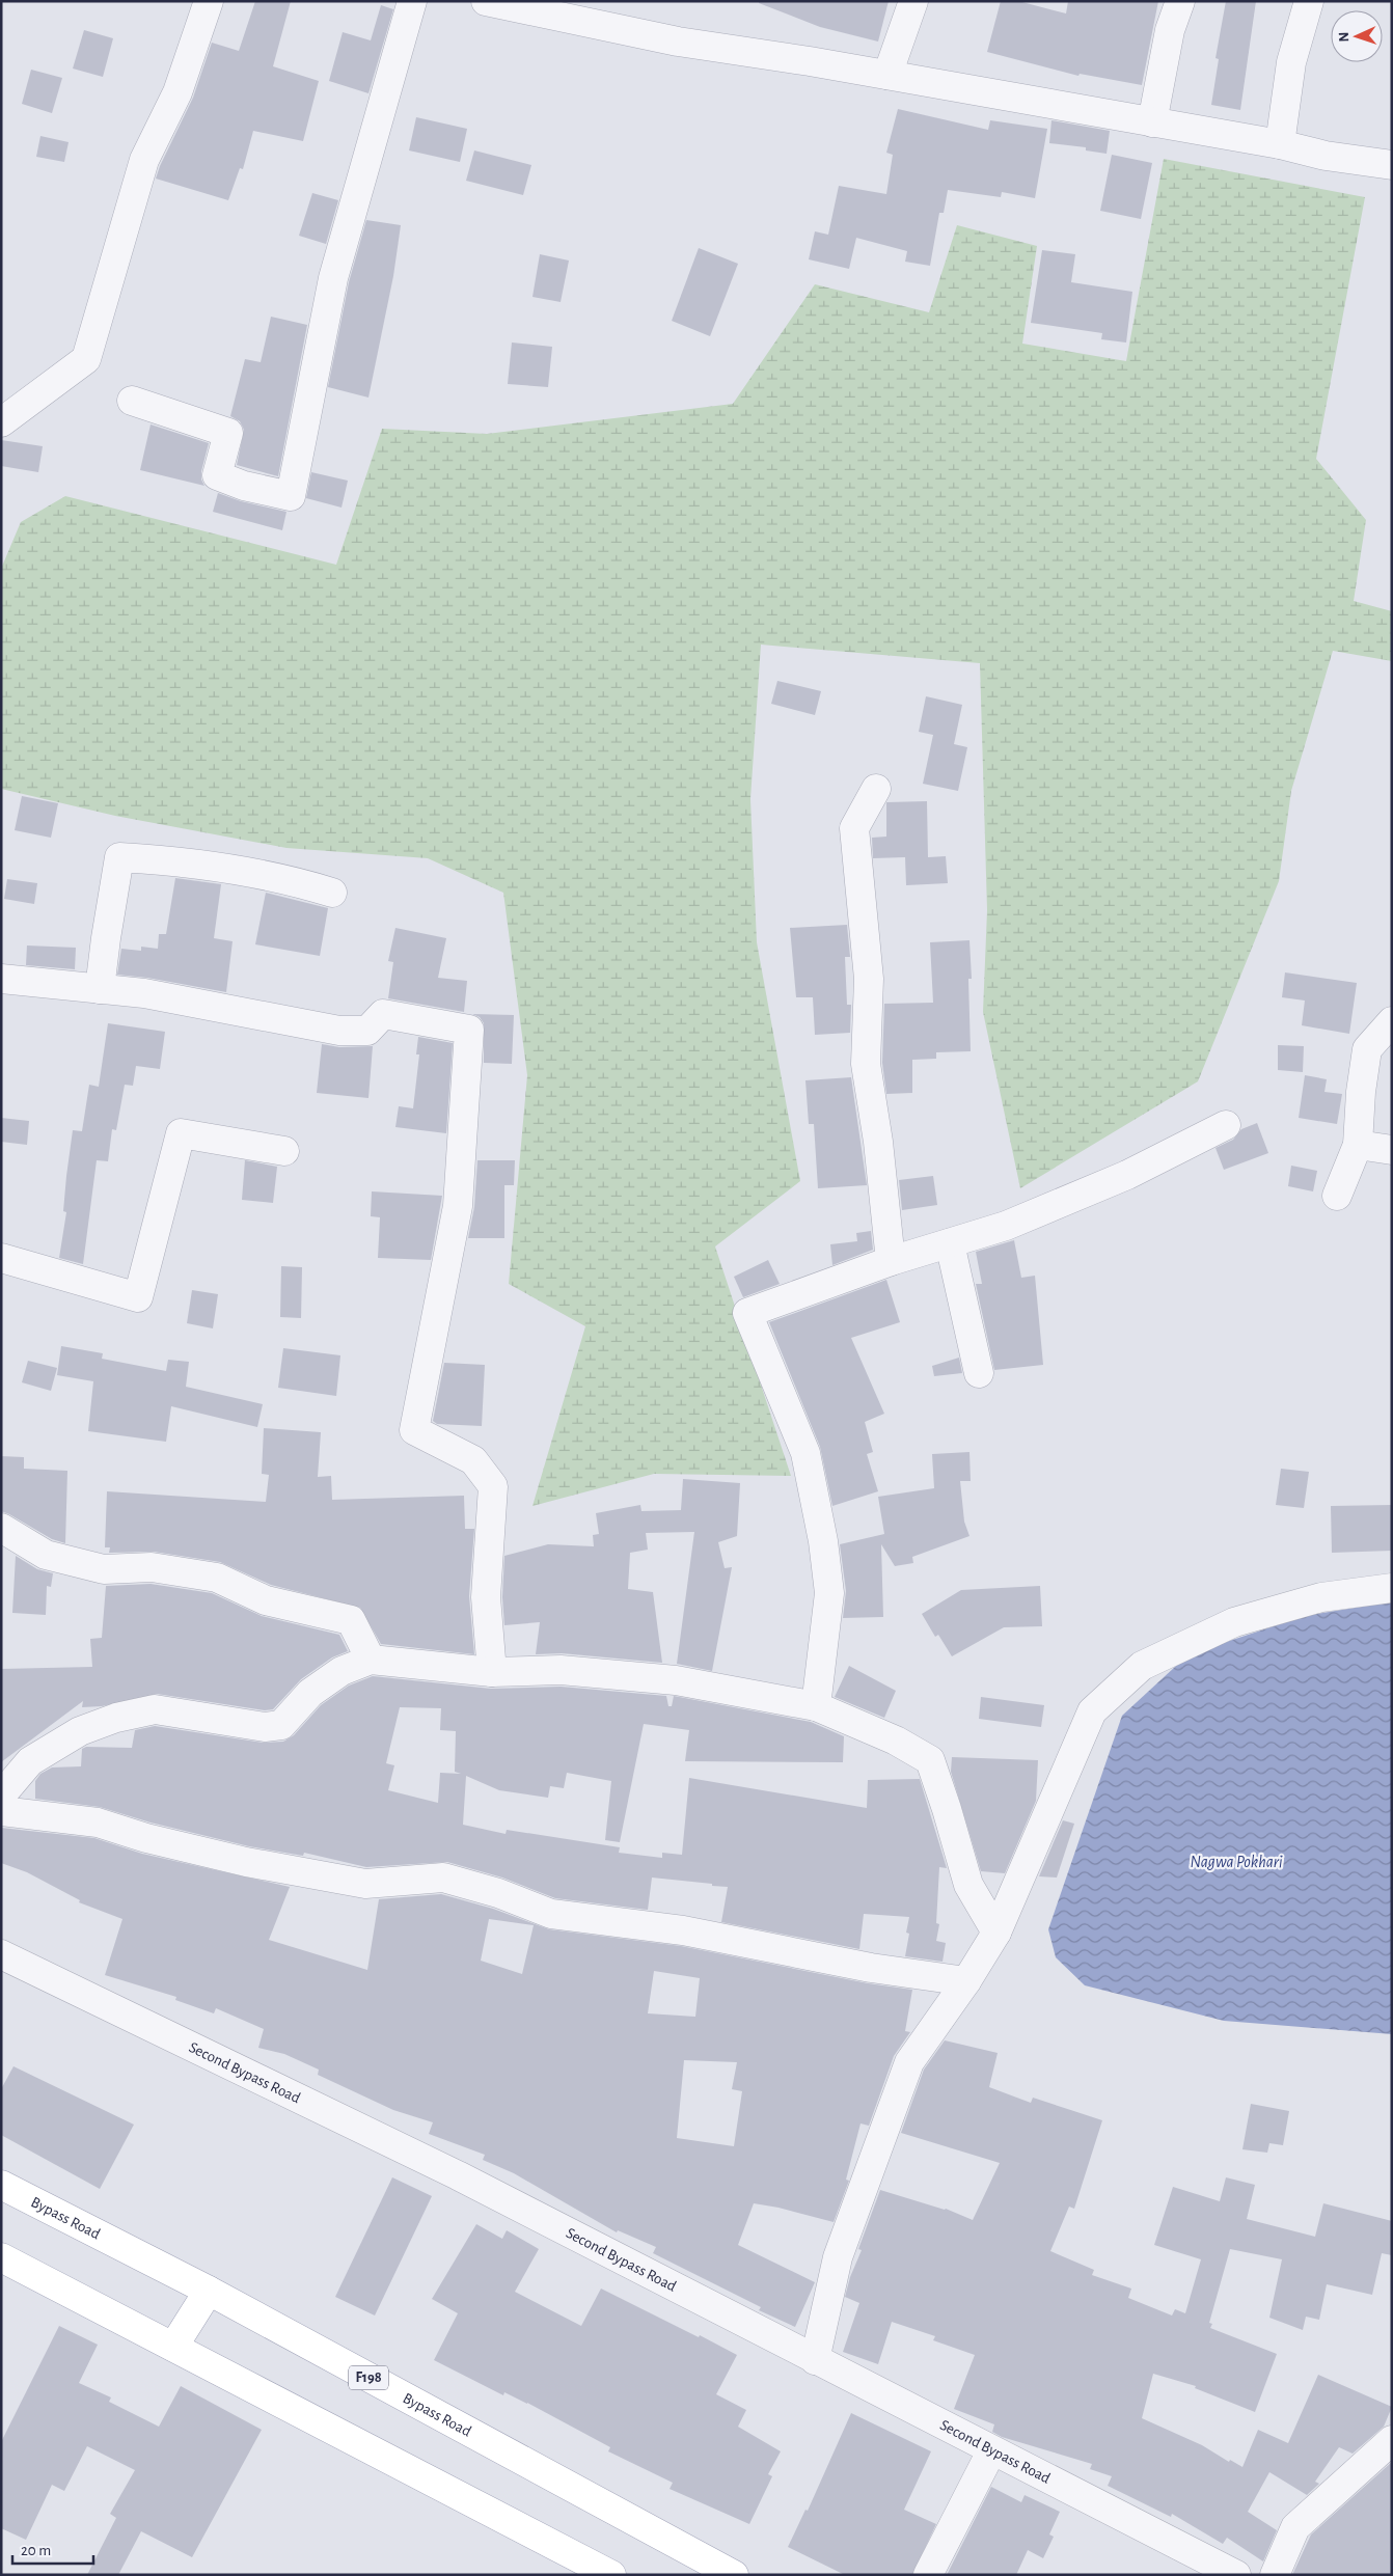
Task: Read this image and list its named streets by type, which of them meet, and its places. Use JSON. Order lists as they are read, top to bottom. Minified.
{"streets":{"main road":["Bypass Road","F198"],"street":["Second Bypass Road"]},"water":["Nagwa Pokhari"],"scale_bar":"20 m","north":"left"}
